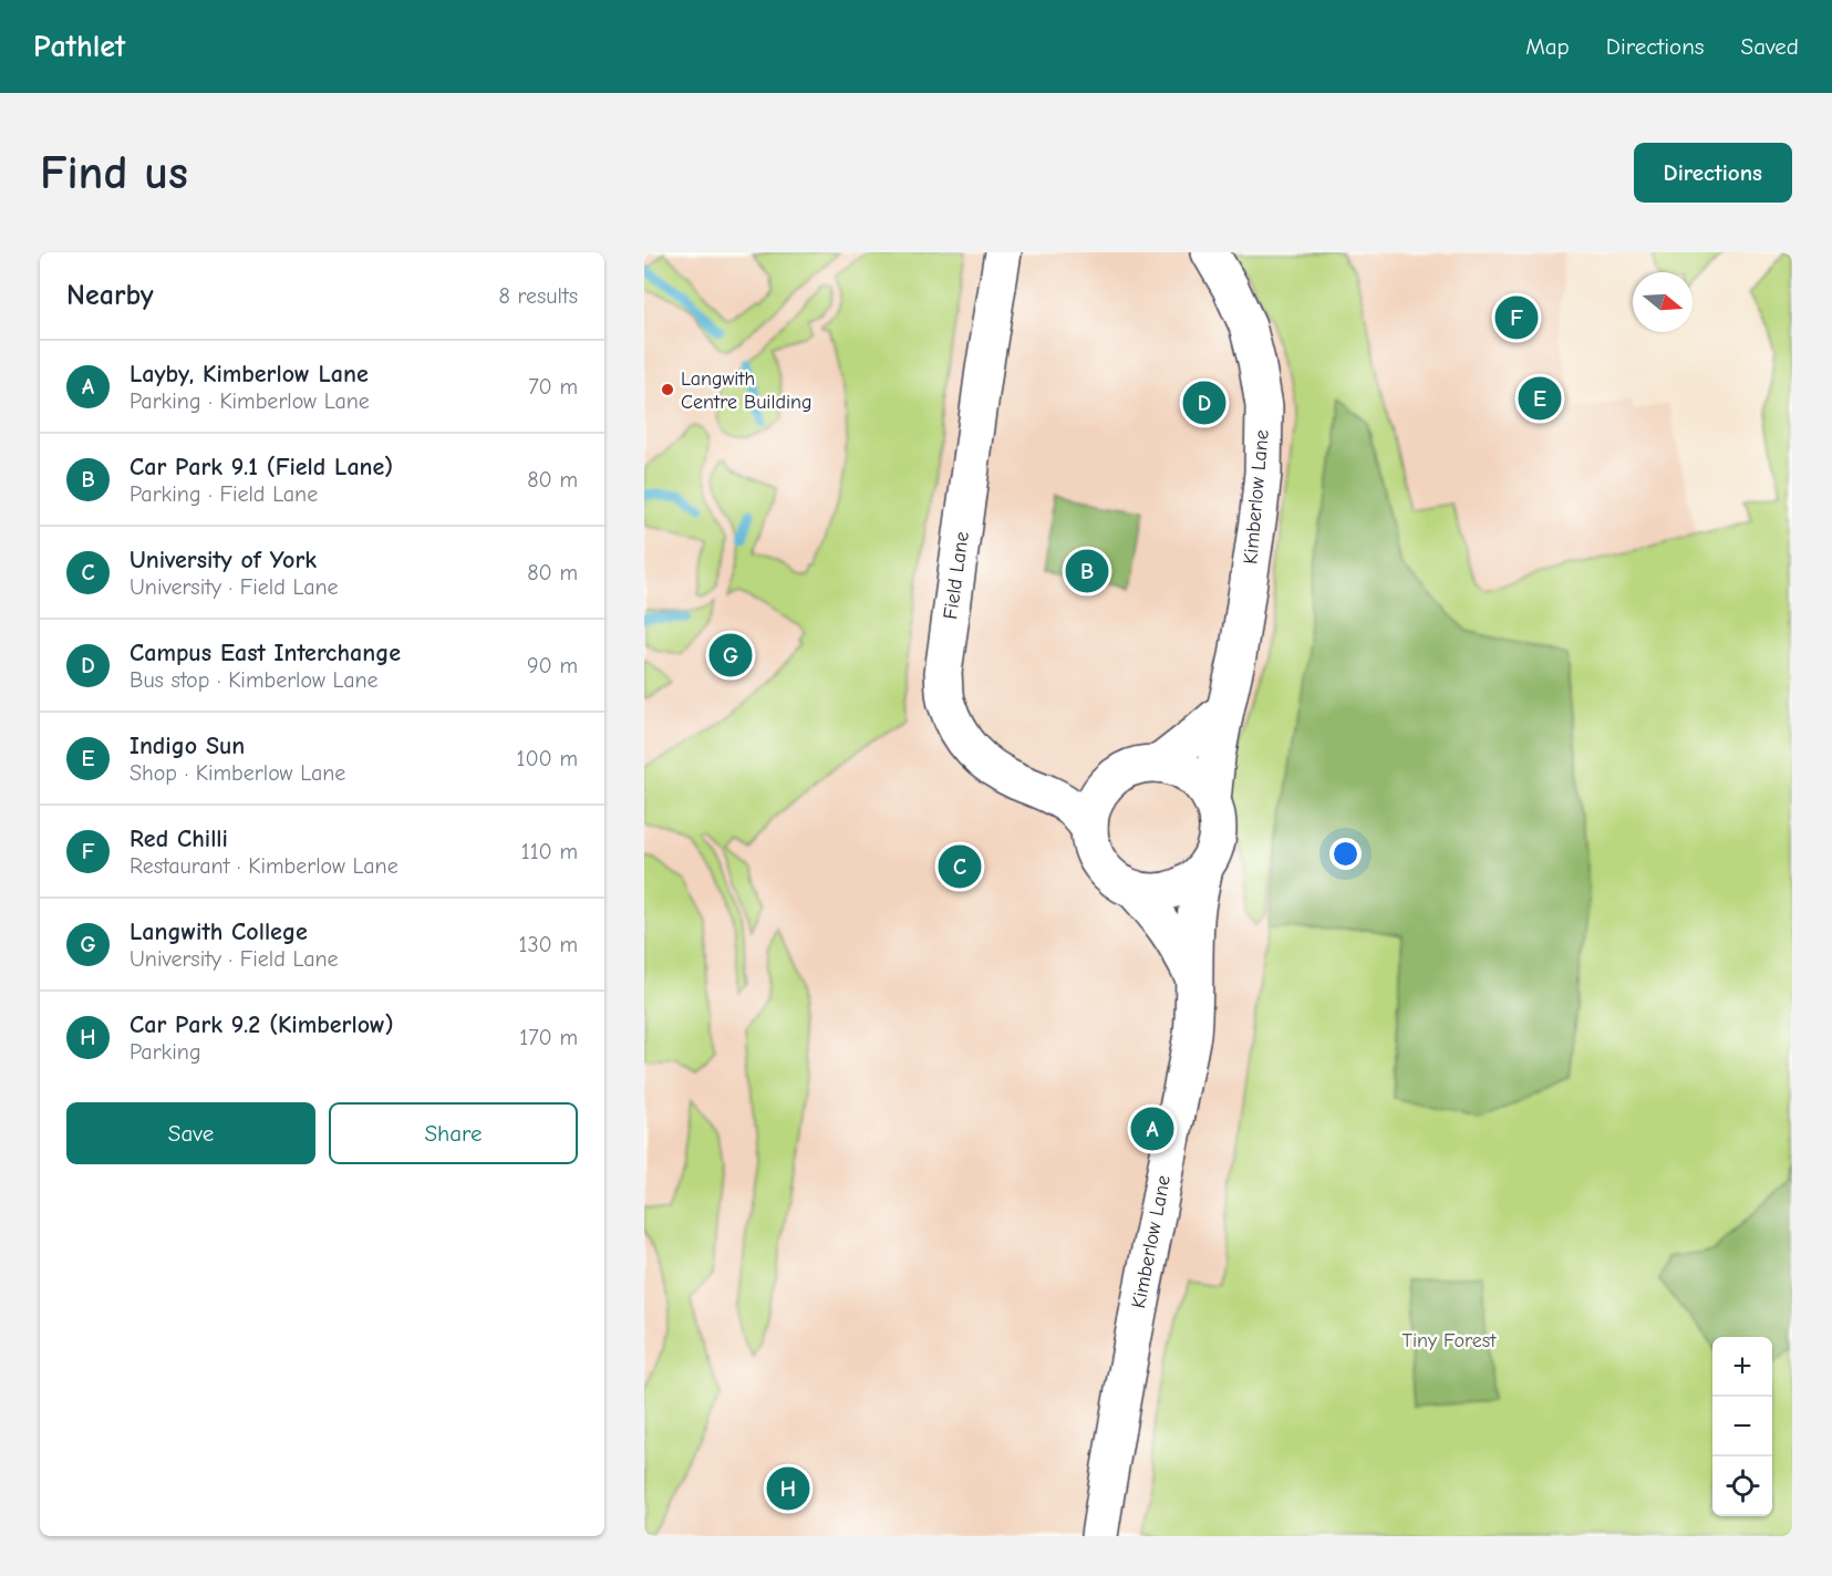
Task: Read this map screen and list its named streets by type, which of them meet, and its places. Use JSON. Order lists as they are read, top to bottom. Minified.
{"streets":{"street":["Kimberlow Lane","Field Lane"]},"crossings":[["Kimberlow Lane","Field Lane"]],"parks":["Tiny Forest"],"places":["Langwith Centre Building"],"north":"right","page":{"header":"Pathlet","nav":["Map","Directions","Saved"],"buttons":["Directions",["Save","Share"]],"title":"Find us","heading":["Nearby","8 results"],"pins":["F","E","D","B","G","C","A","H"],"list":[{"mark":"A","name":"Layby, Kimberlow Lane","note":"Parking · Kimberlow Lane","value":"70 m"},{"mark":"B","name":"Car Park 9.1 (Field Lane)","note":"Parking · Field Lane","value":"80 m"},{"mark":"C","name":"University of York","note":"University · Field Lane","value":"80 m"},{"mark":"D","name":"Campus East Interchange","note":"Bus stop · Kimberlow Lane","value":"90 m"},{"mark":"E","name":"Indigo Sun","note":"Shop · Kimberlow Lane","value":"100 m"},{"mark":"F","name":"Red Chilli","note":"Restaurant · Kimberlow Lane","value":"110 m"},{"mark":"G","name":"Langwith College","note":"University · Field Lane","value":"130 m"},{"mark":"H","name":"Car Park 9.2 (Kimberlow)","note":"Parking","value":"170 m"}],"map_buttons":["+","−"]}}
